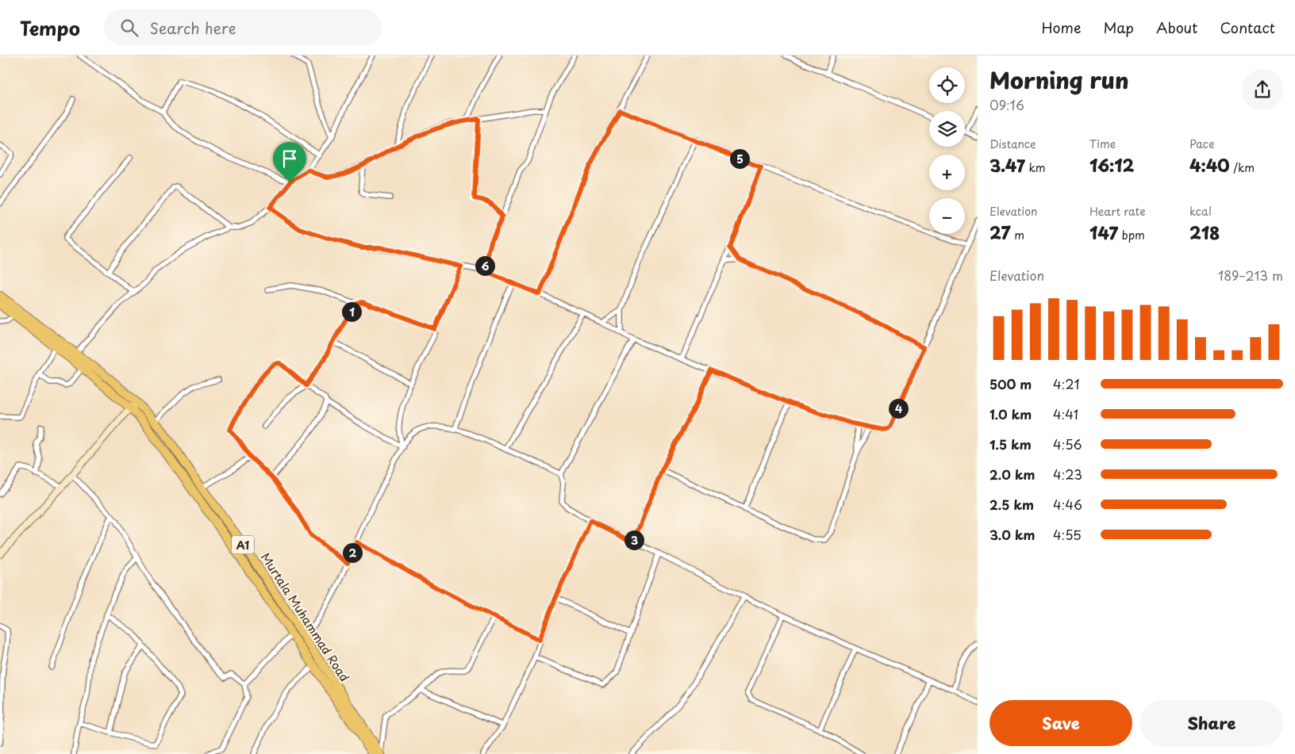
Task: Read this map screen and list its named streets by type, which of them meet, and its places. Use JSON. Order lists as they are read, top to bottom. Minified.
{"streets":{"highway":["A1","Murtala Muhammad Road"]},"crossings":[["A1","Murtala Muhammad Road"]],"page":{"header":"Tempo","search":"Search here","nav":["Home","Map","About","Contact"],"heading":["Morning run","09:16"],"map_buttons":["+","−"],"stats":[["Distance","3.47 km"],["Time","16:12"],["Pace","4:40 /km"],["Elevation","27 m"],["Heart rate","147 bpm"],["kcal","218"]],"pins":["5","6","1","4","3","2"],"chart":["Elevation","189–213 m"],"list":[{"name":"500 m","note":"4:21"},{"name":"1.0 km","note":"4:41"},{"name":"1.5 km","note":"4:56"},{"name":"2.0 km","note":"4:23"},{"name":"2.5 km","note":"4:46"},{"name":"3.0 km","note":"4:55"}],"buttons":["Save","Share"]}}
